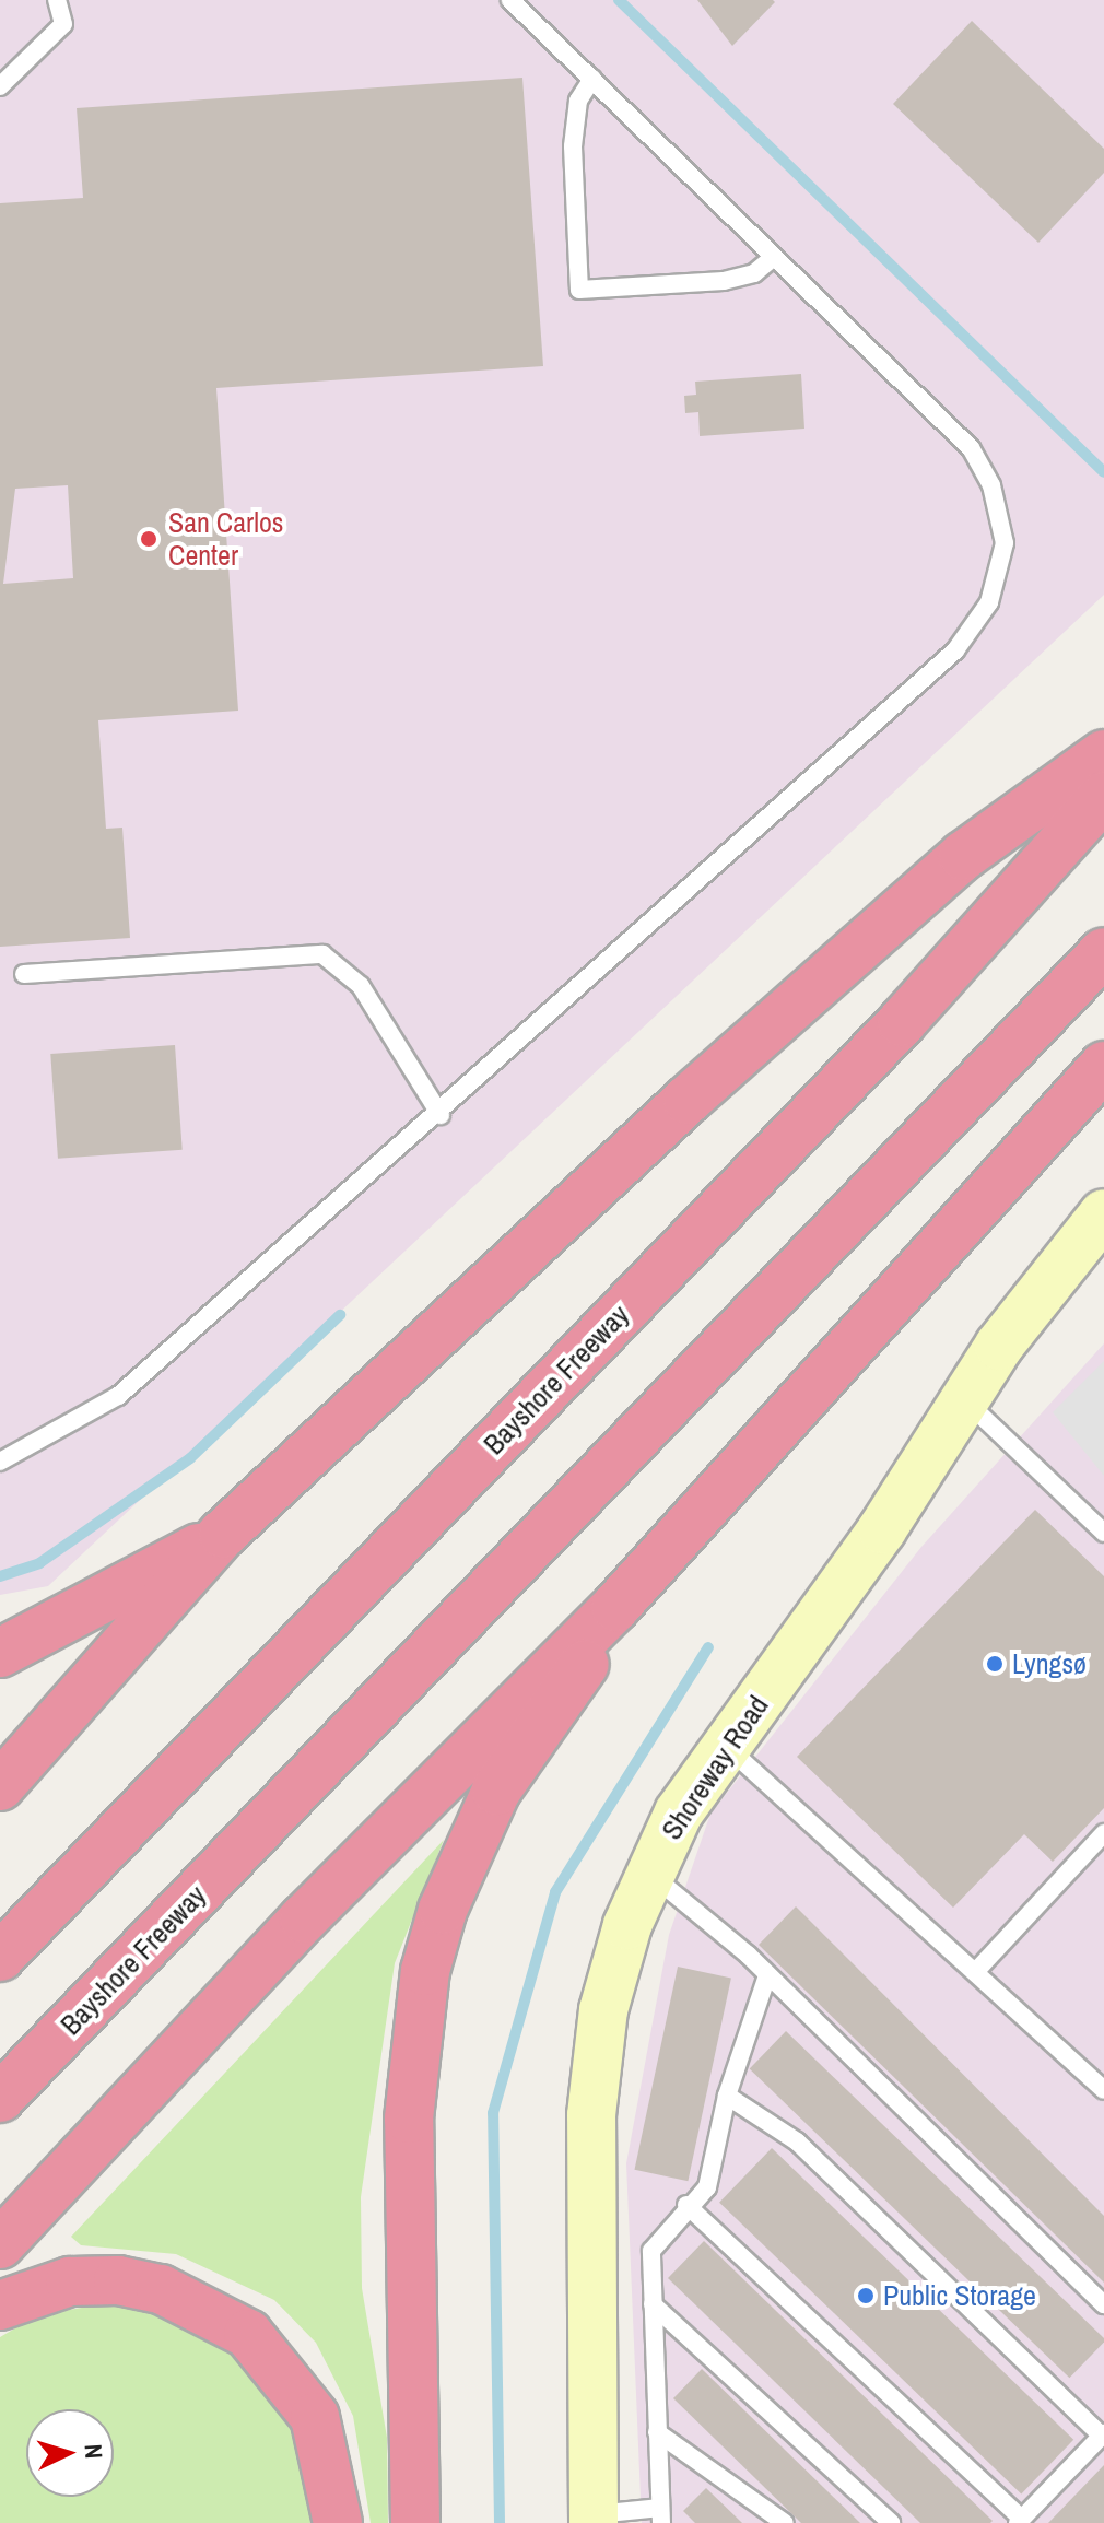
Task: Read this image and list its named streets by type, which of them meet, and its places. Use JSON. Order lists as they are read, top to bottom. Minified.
{"streets":{"highway":["Bayshore Freeway"],"street":["Shoreway Road"]},"places":["San Carlos Center","Lyngsø","Public Storage"],"north":"right"}
